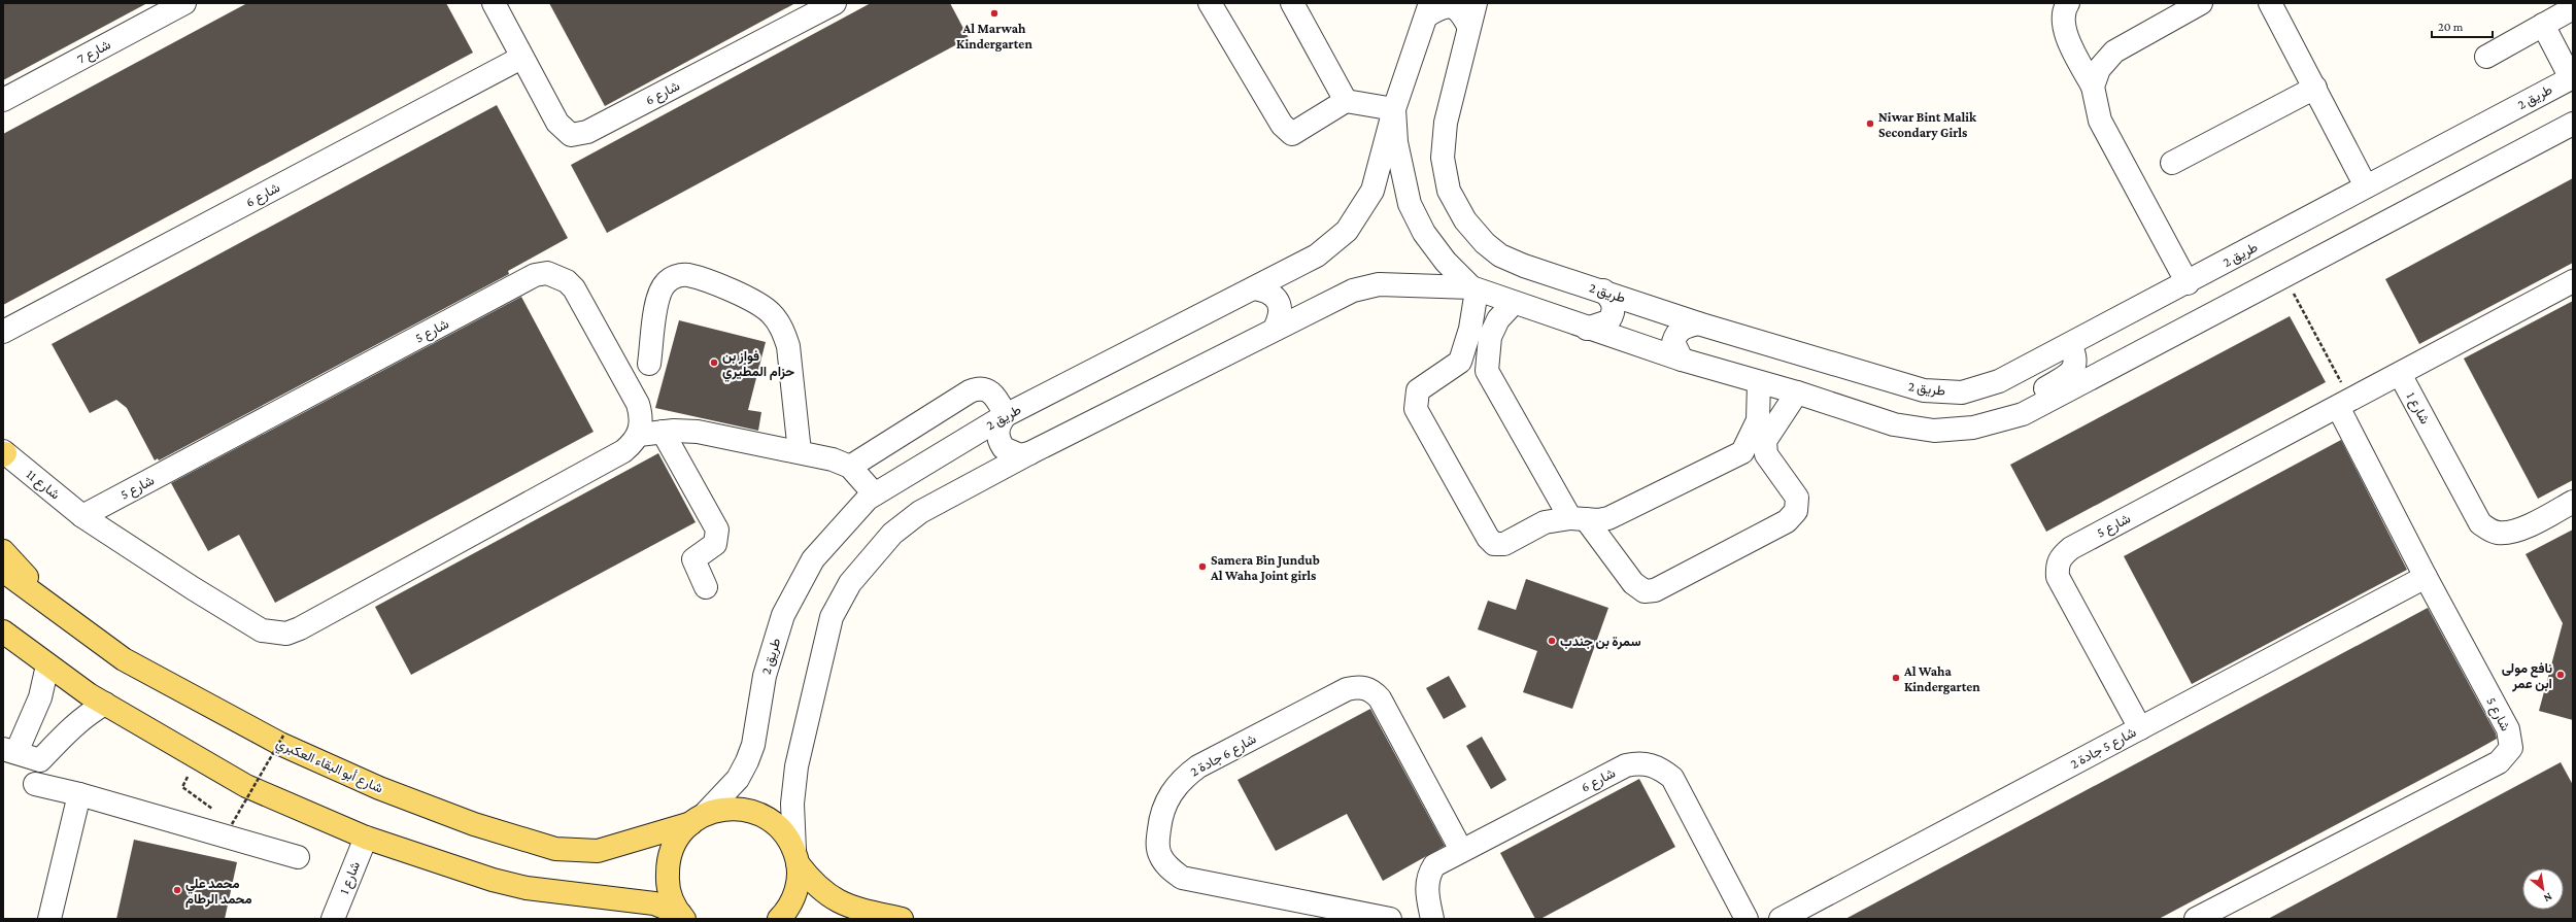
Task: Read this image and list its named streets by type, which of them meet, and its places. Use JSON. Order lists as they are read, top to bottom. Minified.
{"streets":{"main road":["شارع أبو البقاء العكبري"],"street":["شارع 7","شارع 6","طريق 2","شارع 5","شارع 1","شارع 11","شارع 5 جادة 2","شارع 6 جادة 2"]},"crossings":[["شارع 6","شارع 6 جادة 2"],["طريق 2","شارع أبو البقاء العكبري"],["شارع 5","شارع 1"],["شارع 5","شارع 11"],["شارع 5","شارع 5 جادة 2"]],"places":["Al Marwah Kindergarten","Niwar Bint Malik Secondary Girls","فواز بن حزام المطيري","Samera Bin Jundub Al Waha Joint girls","سمرة بن جندب","نافع مولى ابن عمر","Al Waha Kindergarten","محمد علي محمد الرطام"],"scale_bar":"20 m","north":"bottom right"}
